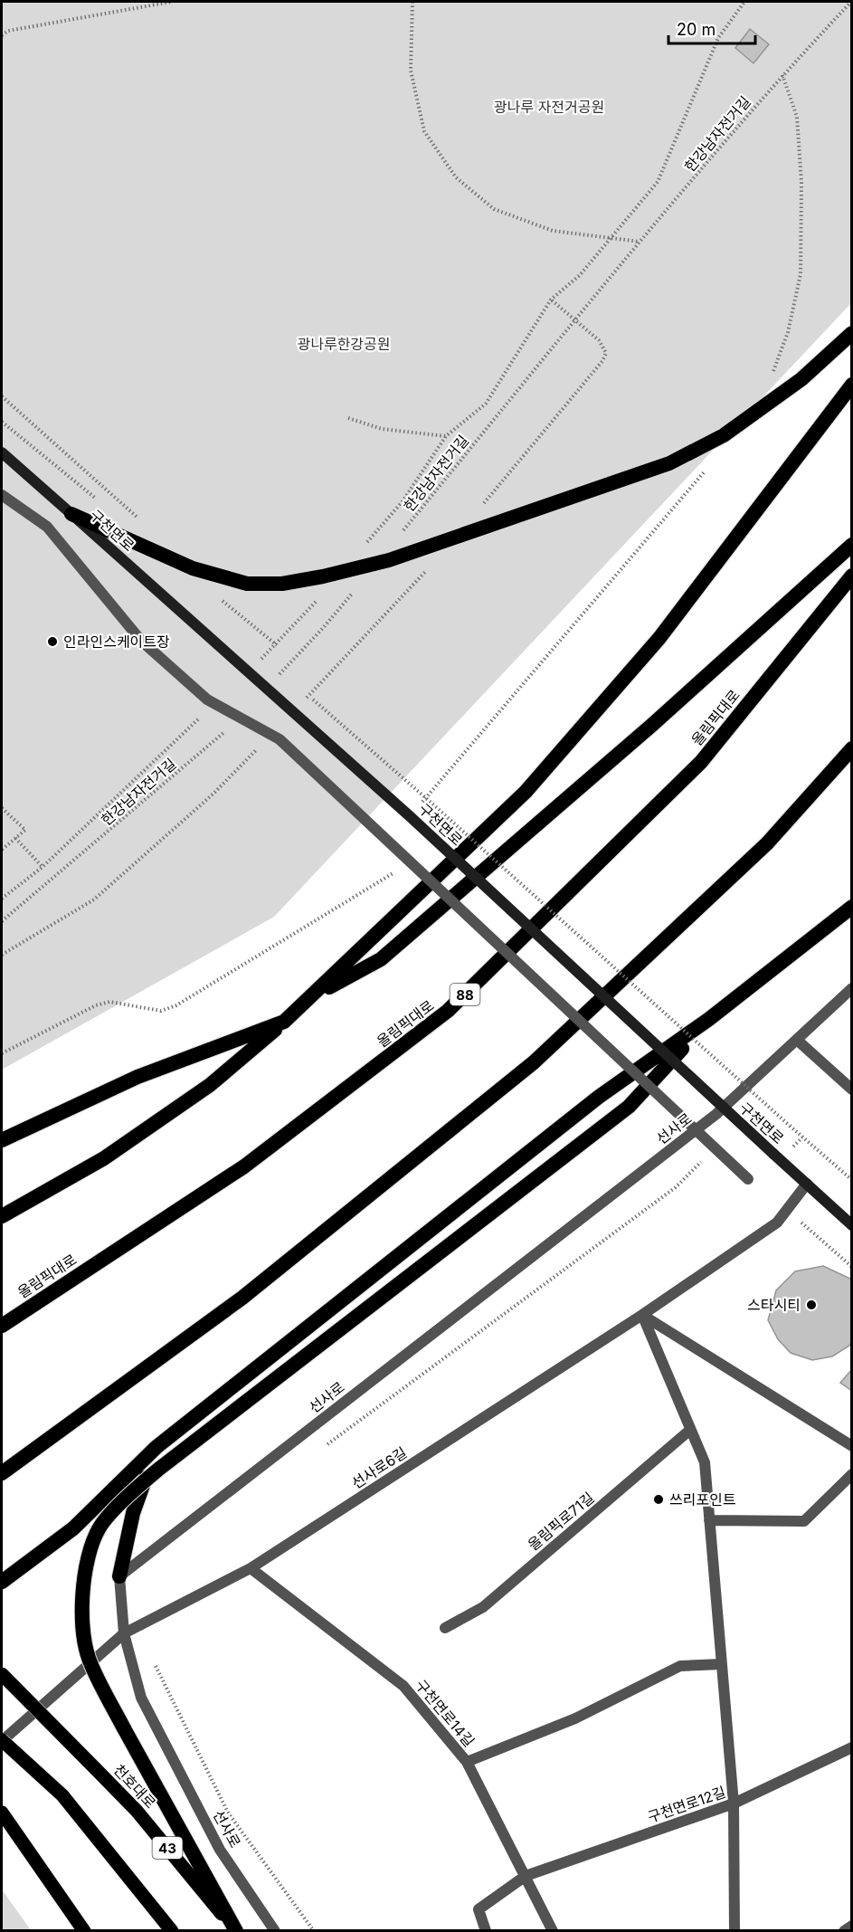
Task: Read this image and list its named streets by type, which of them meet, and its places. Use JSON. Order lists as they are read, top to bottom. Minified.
{"streets":{"highway":["올림픽대로","88"],"main road":["구천면로","천호대로","43"],"street":["선사로","선사로6길","올림픽로71길","구천면로14길","구천면로12길"],"path":["한강남자전거길"]},"crossings":[["구천면로","선사로6길"],["선사로","선사로6길"],["선사로6길","구천면로14길"],["구천면로14길","구천면로12길"]],"parks":["광나루 자전거공원","광나루한강공원"],"places":["인라인스케이트장","스타시티","쓰리포인트"],"scale_bar":"20 m"}
